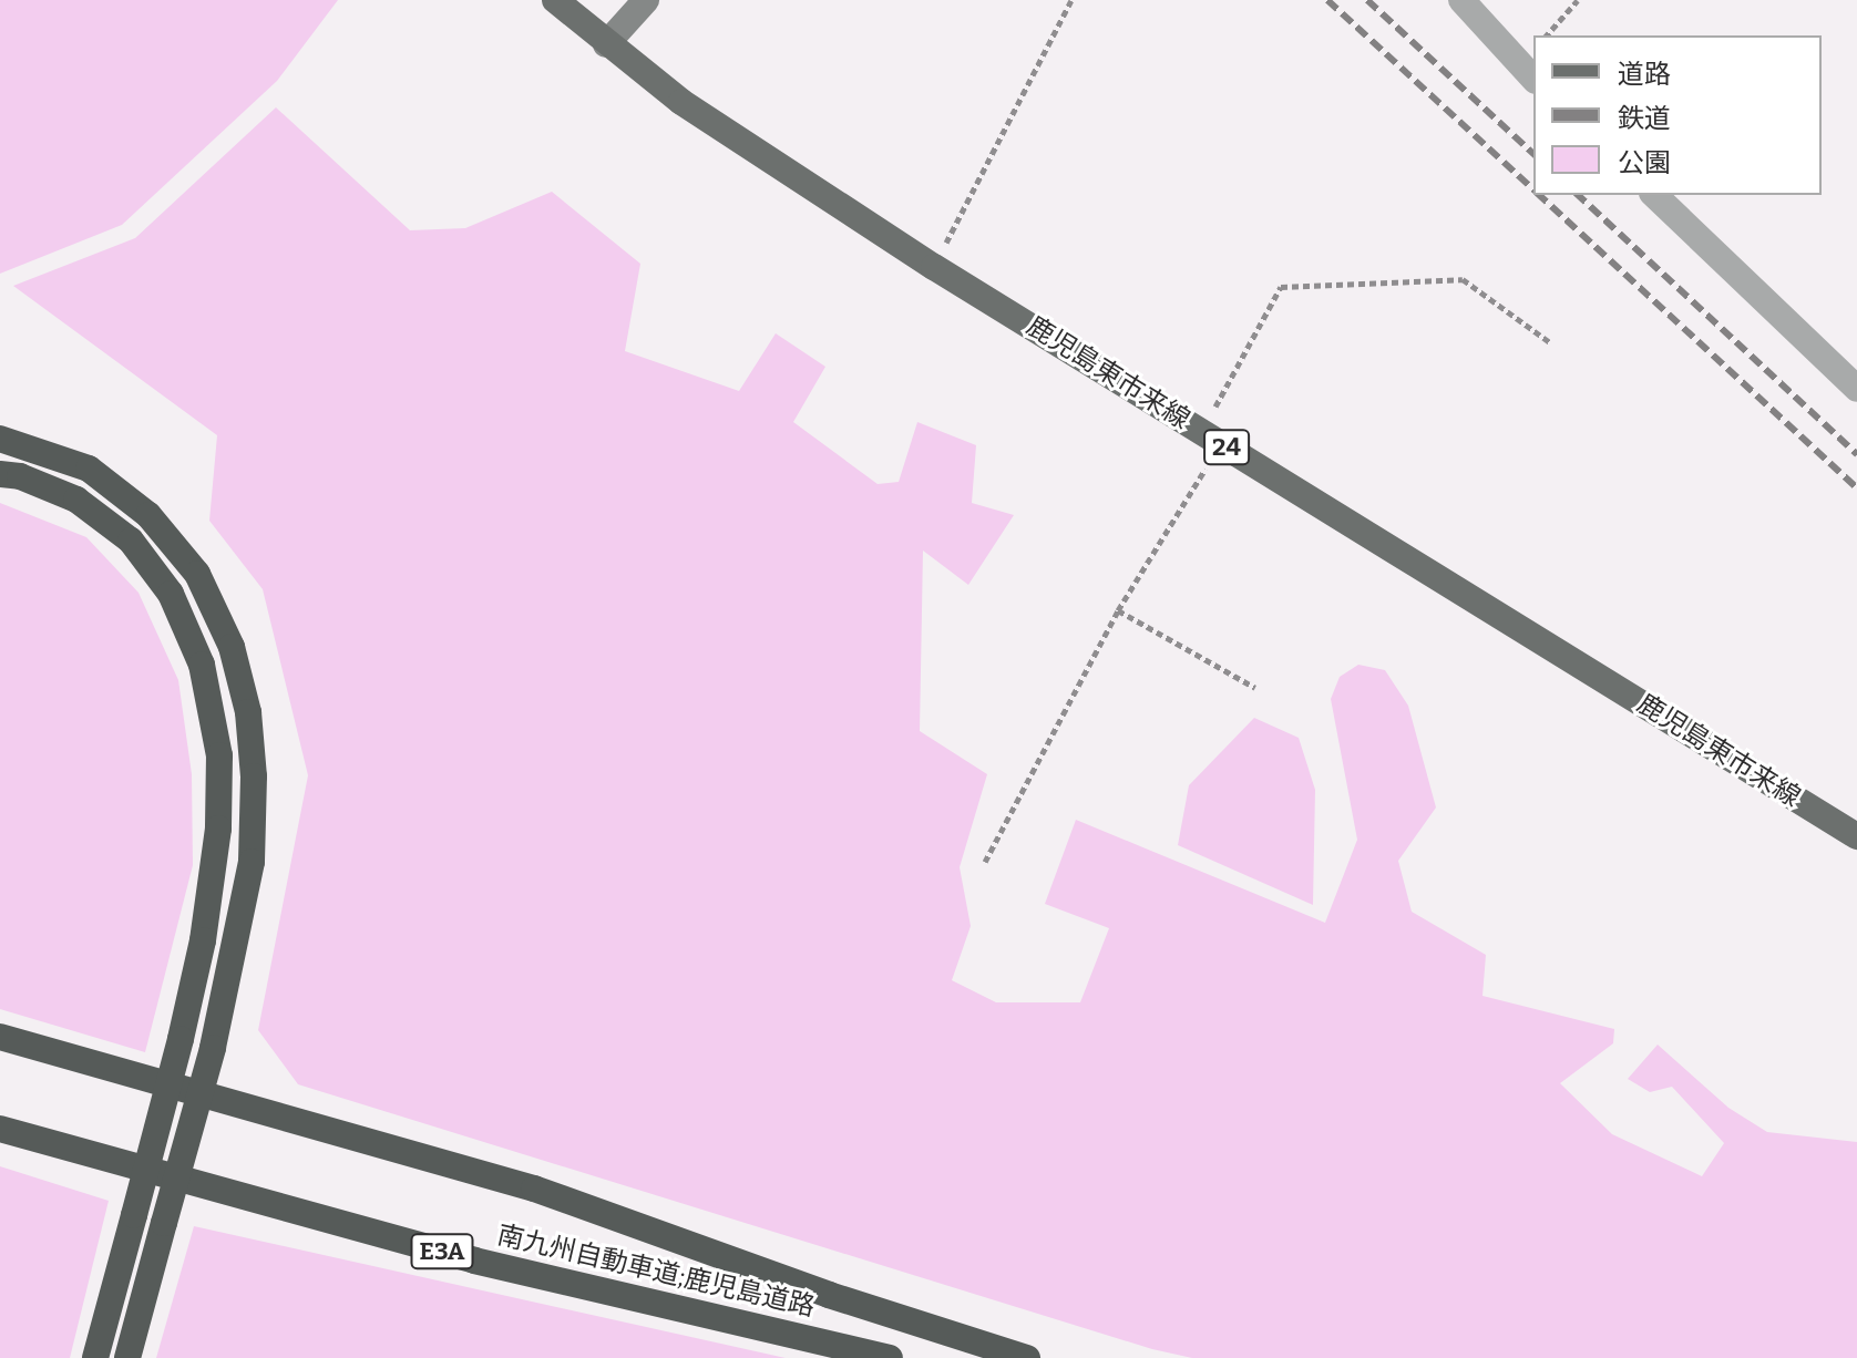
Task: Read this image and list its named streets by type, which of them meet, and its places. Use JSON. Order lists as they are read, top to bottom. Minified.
{"streets":{"highway":["E3A","南九州自動車道;鹿児島道路"],"main road":["鹿児島東市来線","24"]},"legend":["道路","鉄道","公園"]}
